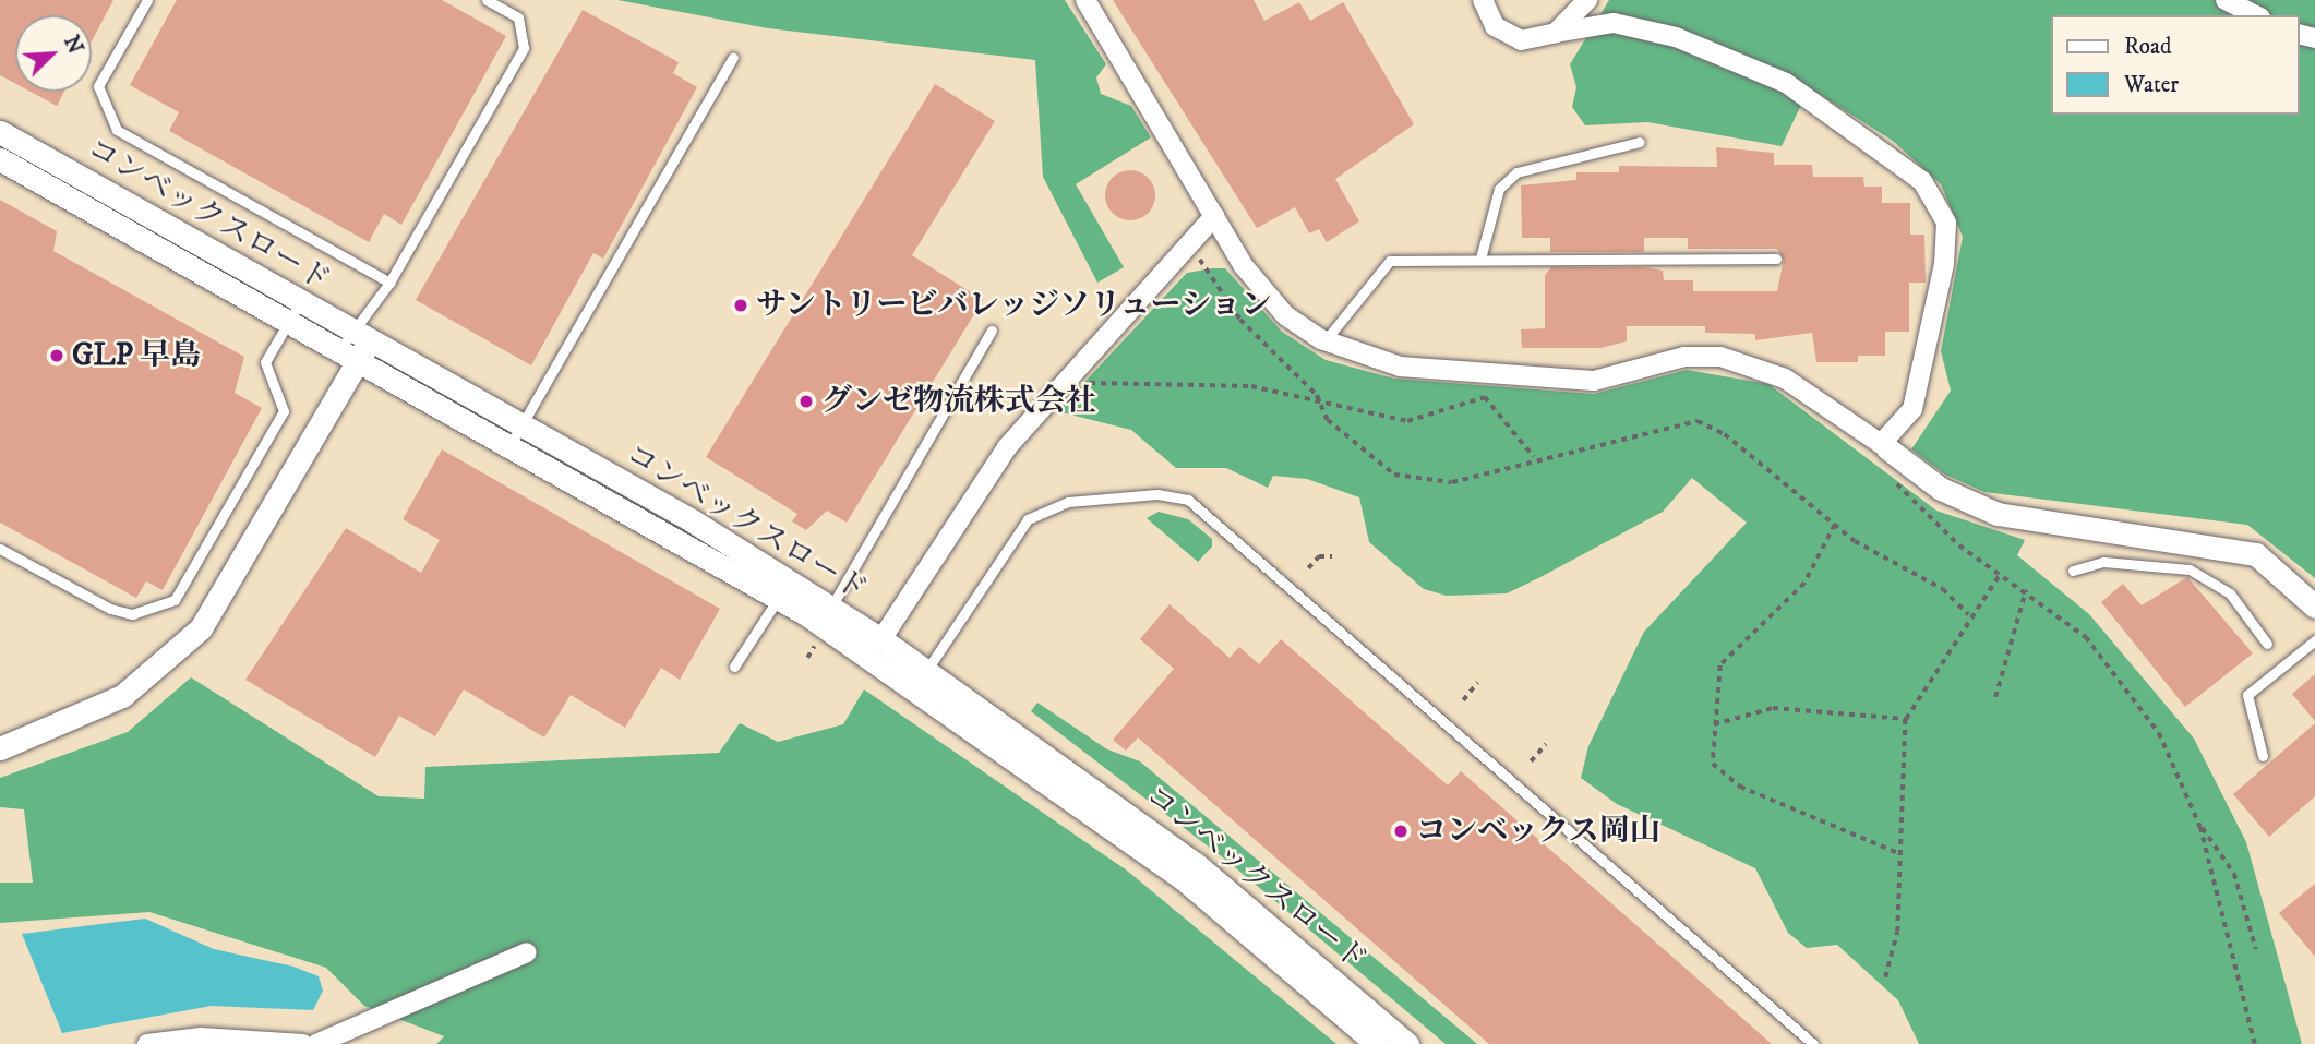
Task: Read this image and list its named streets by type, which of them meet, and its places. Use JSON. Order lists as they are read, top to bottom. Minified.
{"streets":{"street":["コンベックスロード"]},"places":["サントリービバレッジソリューション","GLP 早島","グンゼ物流株式会社","コンベックス岡山"],"legend":["Road","Water"],"north":"top right"}
